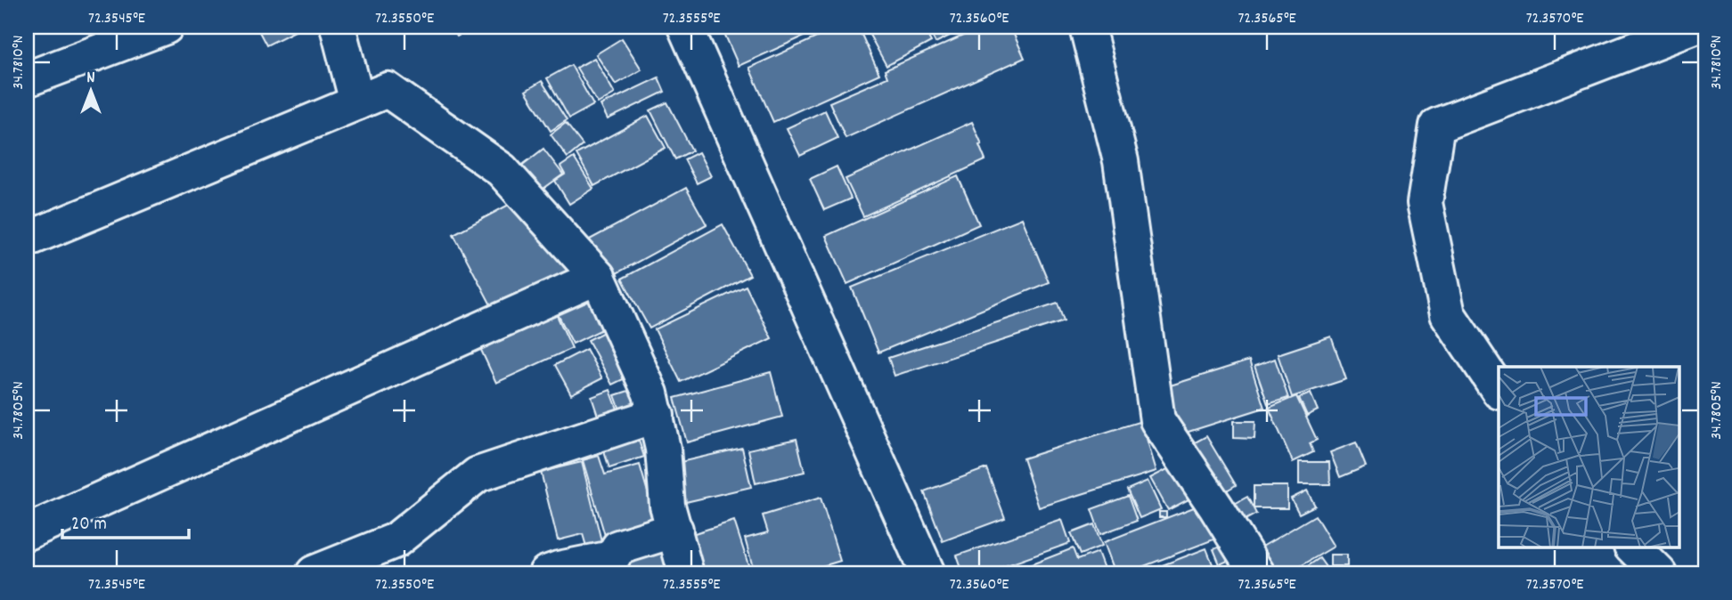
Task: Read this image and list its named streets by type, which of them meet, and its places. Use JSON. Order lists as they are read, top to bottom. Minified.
{"scale_bar":"20 m","north":"top","coordinates":["72.3545°E","72.3550°E","72.3555°E","72.3560°E","72.3565°E","72.3570°E","34.7810°N","34.7805°N"]}
